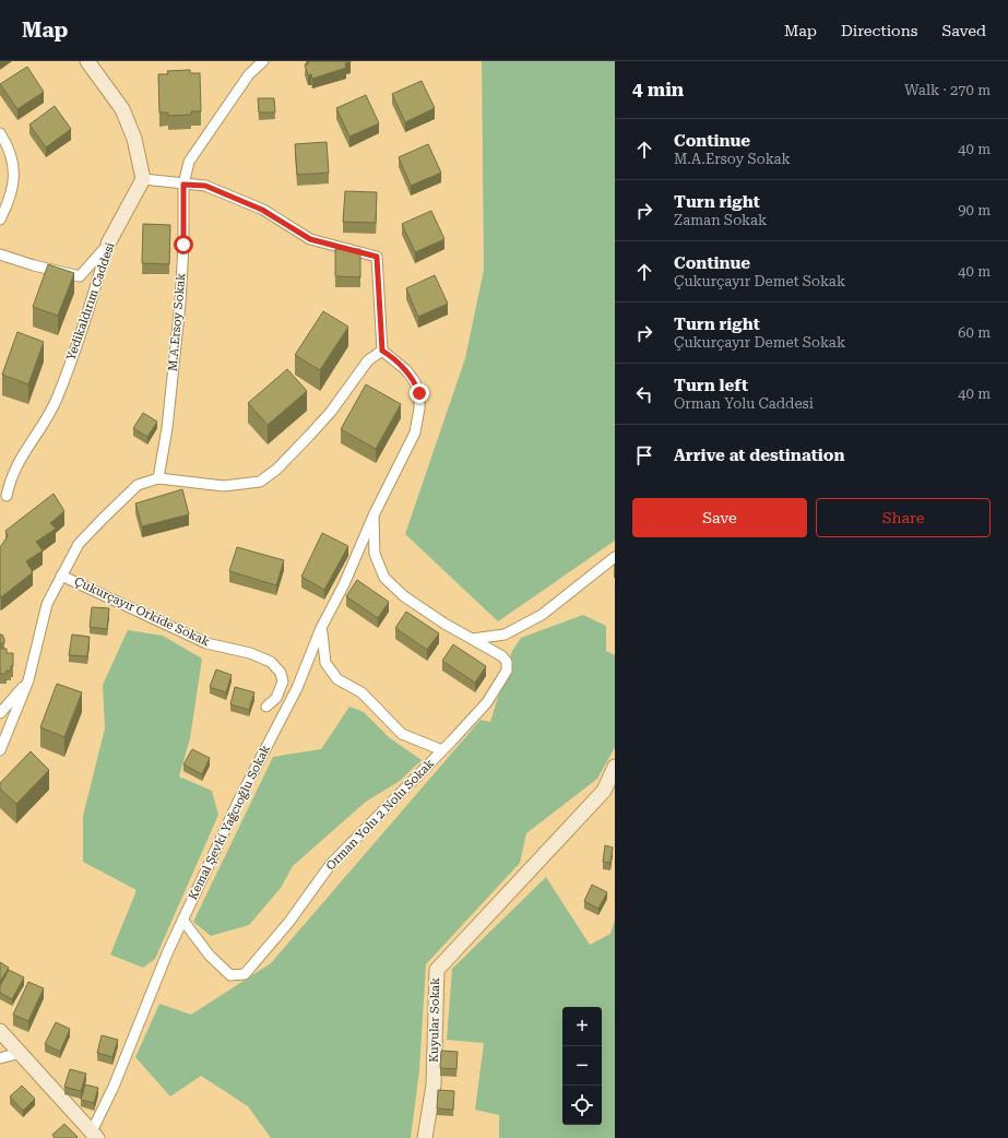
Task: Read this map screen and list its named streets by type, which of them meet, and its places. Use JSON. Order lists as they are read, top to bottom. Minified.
{"streets":{"street":["Yedikaldırım Caddesi","M.A.Ersoy Sokak","Çukurçayır Orkide Sokak","Orman Yolu 2 Nolu Sokak","Kemal Şevki Yağcıoğlu Sokak","Kuyular Sokak"]},"crossings":[["Orman Yolu 2 Nolu Sokak","Kemal Şevki Yağcıoğlu Sokak"]],"page":{"header":"Map","nav":["Map","Directions","Saved"],"heading":["4 min","Walk · 270 m"],"list":[["Continue","M.A.Ersoy Sokak","40 m"],["Turn right","Zaman Sokak","90 m"],["Continue","Çukurçayır Demet Sokak","40 m"],["Turn right","Çukurçayır Demet Sokak","60 m"],["Turn left","Orman Yolu Caddesi","40 m"],"Arrive at destination"],"buttons":["Save","Share"],"map_buttons":["+","−"]}}
